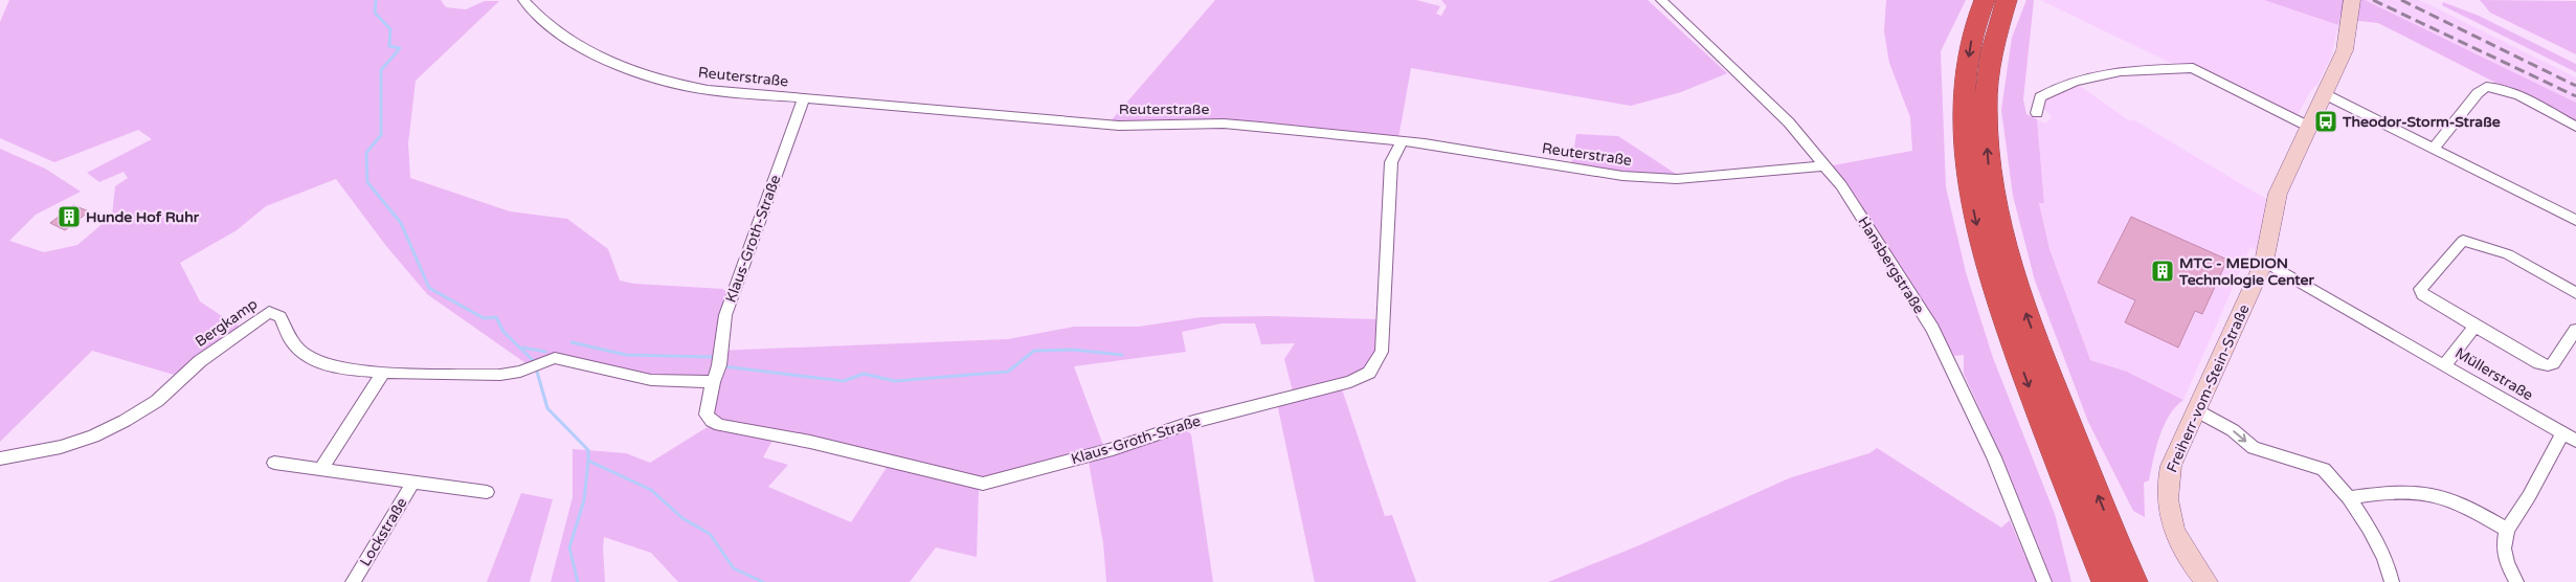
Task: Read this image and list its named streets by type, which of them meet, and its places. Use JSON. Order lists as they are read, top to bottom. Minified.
{"streets":{"street":["Reuterstraße","Klaus-Groth-Straße","Hansbergstraße","Bergkamp","Müllerstraße","Freiherr-vom-Stein-Straße","Lockstraße"]},"crossings":[["Reuterstraße","Klaus-Groth-Straße"],["Reuterstraße","Hansbergstraße"],["Klaus-Groth-Straße","Bergkamp"],["Müllerstraße","Freiherr-vom-Stein-Straße"]],"places":{"bus stop":["Theodor-Storm-Straße"],"building":["Hunde Hof Ruhr","MTC - MEDION Technologie Center"]}}
